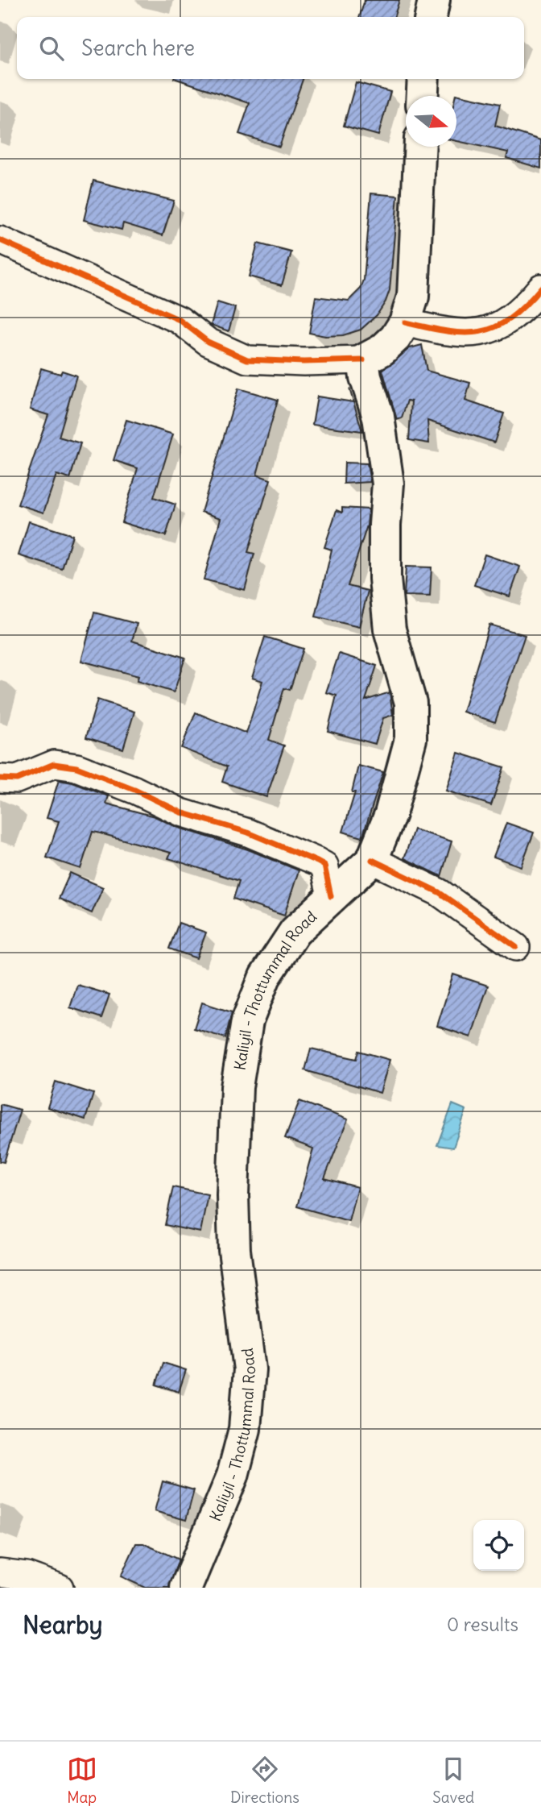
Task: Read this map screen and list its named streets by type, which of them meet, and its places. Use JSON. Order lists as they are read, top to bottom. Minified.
{"streets":{"main road":["Kaliyil - Thottummal Road"]},"north":"right","page":{"search":"Search here","heading":["Nearby","0 results"],"nav":["Map","Directions","Saved"]}}
